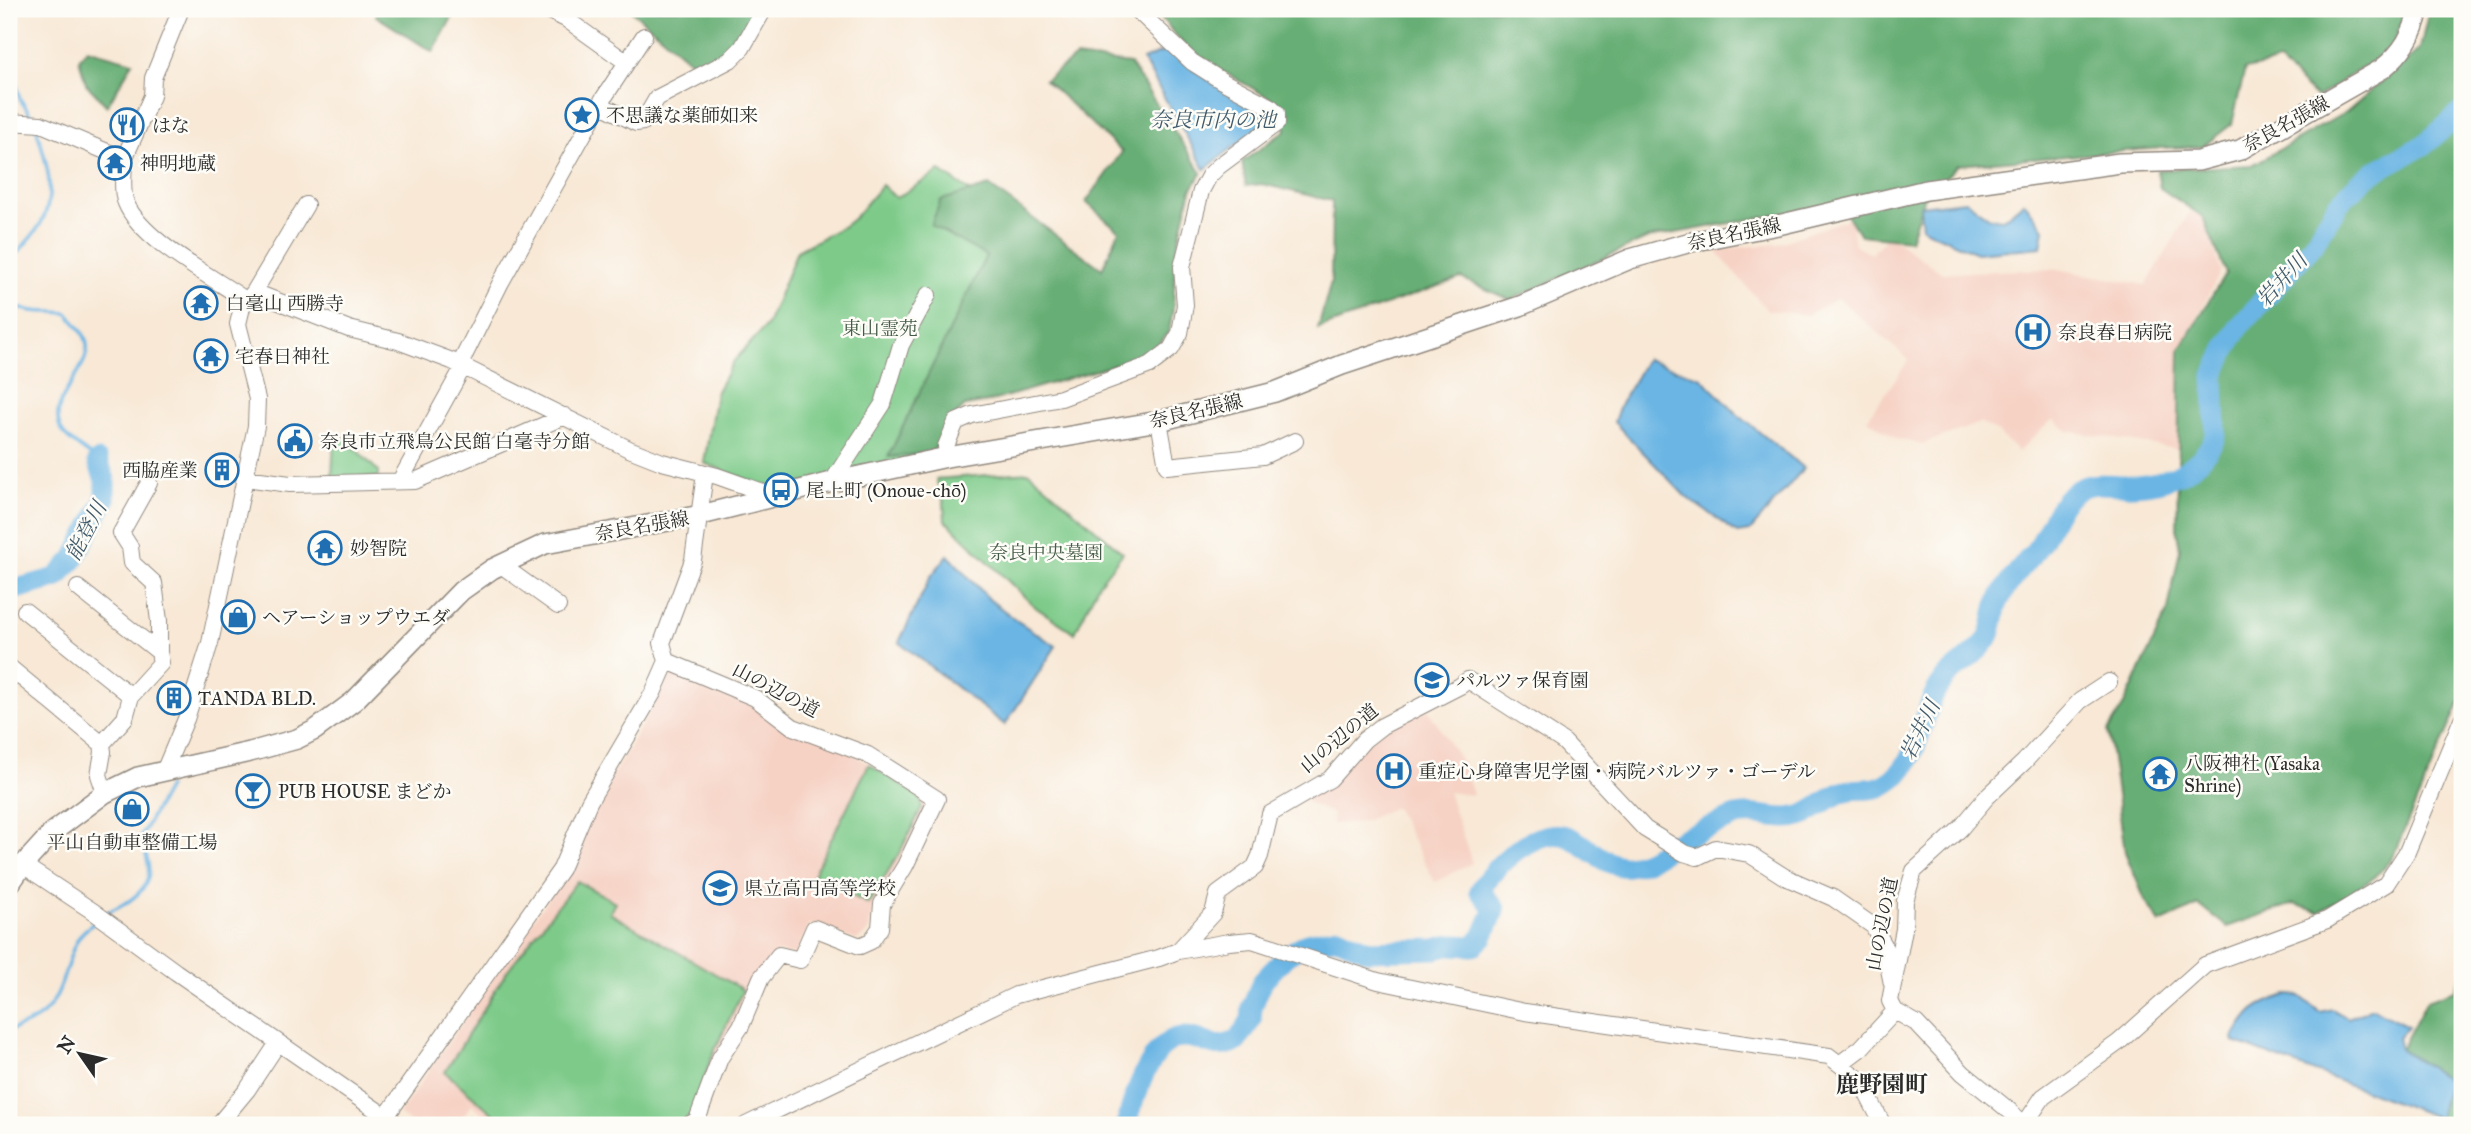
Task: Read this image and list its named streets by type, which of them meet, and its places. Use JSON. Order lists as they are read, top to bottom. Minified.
{"streets":{"main road":["奈良名張線"],"street":["山の辺の道"]},"districts":["鹿野園町"],"water":["奈良市内の池","岩井川","能登川"],"parks":["東山霊苑","奈良中央墓園"],"places":{"place":["不思議な薬師如来"],"restaurant":["はな"],"temple":["神明地蔵","白毫山 西勝寺","宅春日神社","妙智院","八阪神社 (Yasaka Shrine)"],"hospital":["奈良春日病院","重症心身障害児学園・病院バルツァ・ゴーデル"],"public building":["奈良市立飛鳥公民館 白毫寺分館"],"building":["西脇産業","TANDA BLD."],"bus stop":["尾上町 (Onoue-chō)"],"shop":["ヘアーショップウエダ","平山自動車整備工場"],"school or university":["パルツァ保育園","県立高円高等学校"],"bar":["PUB HOUSE まどか"]},"north":"top left"}
